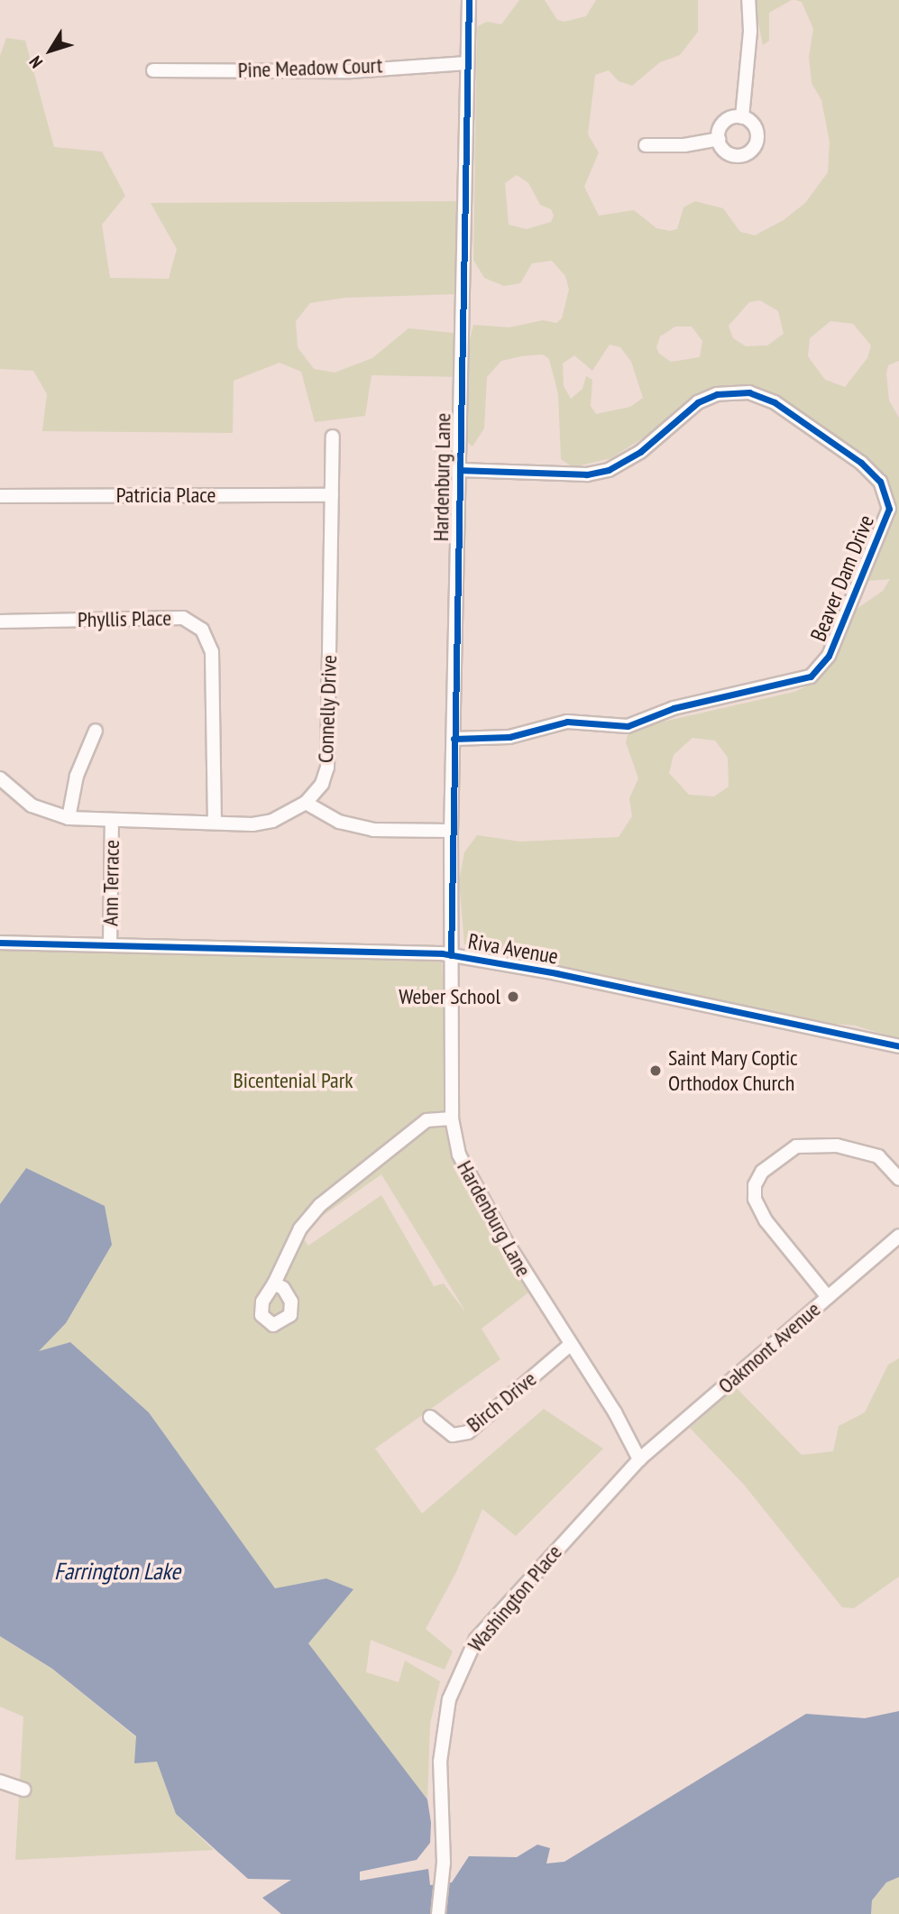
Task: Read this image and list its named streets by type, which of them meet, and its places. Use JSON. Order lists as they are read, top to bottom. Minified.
{"streets":{"street":["Pine Meadow Court","Hardenburg Lane","Patricia Place","Beaver Dam Drive","Phyllis Place","Connelly Drive","Ann Terrace","Riva Avenue","Oakmont Avenue","Birch Drive","Washington Place"]},"crossings":[["Pine Meadow Court","Hardenburg Lane"],["Hardenburg Lane","Beaver Dam Drive"],["Hardenburg Lane","Riva Avenue"],["Hardenburg Lane","Oakmont Avenue"],["Hardenburg Lane","Birch Drive"],["Hardenburg Lane","Washington Place"],["Patricia Place","Connelly Drive"],["Phyllis Place","Connelly Drive"],["Connelly Drive","Ann Terrace"],["Ann Terrace","Riva Avenue"],["Oakmont Avenue","Washington Place"]],"water":["Farrington Lake"],"parks":["Bicentenial Park"],"places":["Weber School","Saint Mary Coptic Orthodox Church"],"north":"bottom left"}
